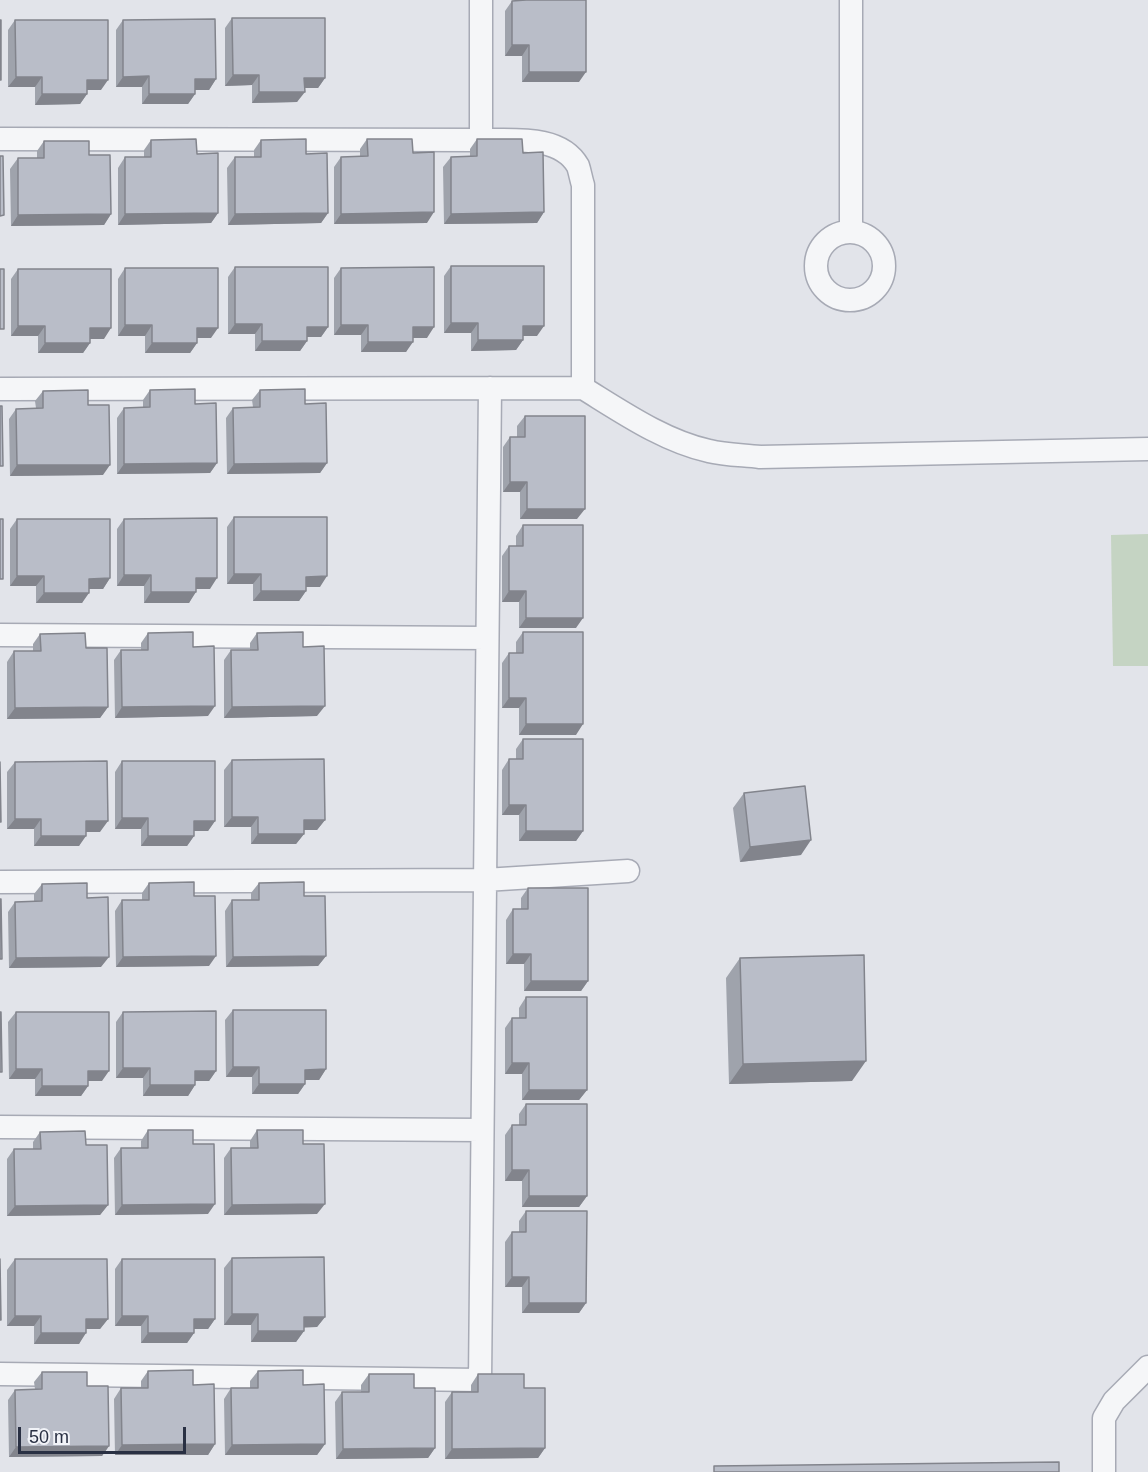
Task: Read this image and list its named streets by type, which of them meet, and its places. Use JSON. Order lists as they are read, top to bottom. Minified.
{"scale_bar":"50 m"}
